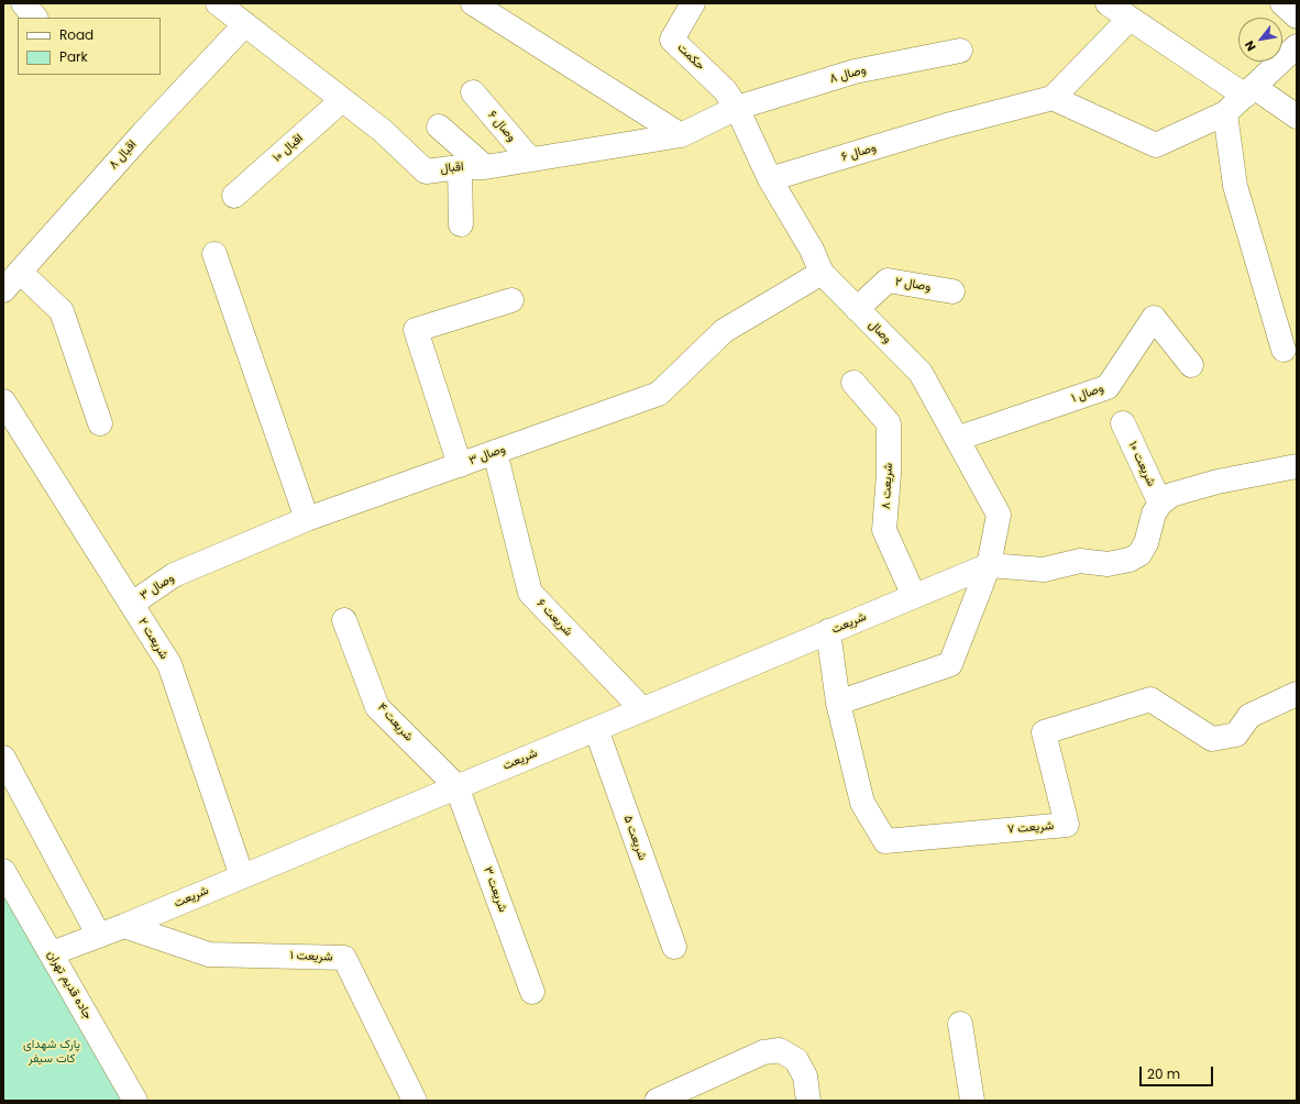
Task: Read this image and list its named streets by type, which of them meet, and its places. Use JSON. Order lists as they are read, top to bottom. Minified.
{"streets":{"street":["حکمت","وصال ۸","وصال ۶","اقبال ۱۰","اقبال ۸","اقبال","وصال ۲","وصال","وصال ۱","وصال ۳","شریعت ۱۰","شریعت ۸","شریعت ۶","شریعت","شریعت ۲","شریعت ۴","شریعت ۷","شریعت ۵","شریعت ۳","شریعت ۱","جاده قدیم تهران"]},"crossings":[["حکمت","وصال ۸"],["حکمت","اقبال"],["حکمت","وصال"],["وصال ۸","اقبال"],["وصال ۸","وصال"],["وصال ۶","اقبال"],["وصال ۶","وصال"],["اقبال ۱۰","اقبال"],["اقبال ۸","اقبال"],["اقبال","وصال"],["وصال ۲","وصال"],["وصال","وصال ۱"],["وصال","وصال ۳"],["وصال","شریعت"],["وصال","شریعت ۷"],["وصال ۳","شریعت ۶"],["وصال ۳","شریعت ۲"],["شریعت ۸","شریعت"],["شریعت ۶","شریعت"],["شریعت","شریعت ۲"],["شریعت","شریعت ۴"],["شریعت","شریعت ۷"],["شریعت","شریعت ۵"],["شریعت","شریعت ۳"],["شریعت","شریعت ۱"],["شریعت","جاده قدیم تهران"],["شریعت ۴","شریعت ۳"]],"parks":["پارک شهدای کات سیفر"],"legend":["Road","Park"],"scale_bar":"20 m","north":"bottom left"}
